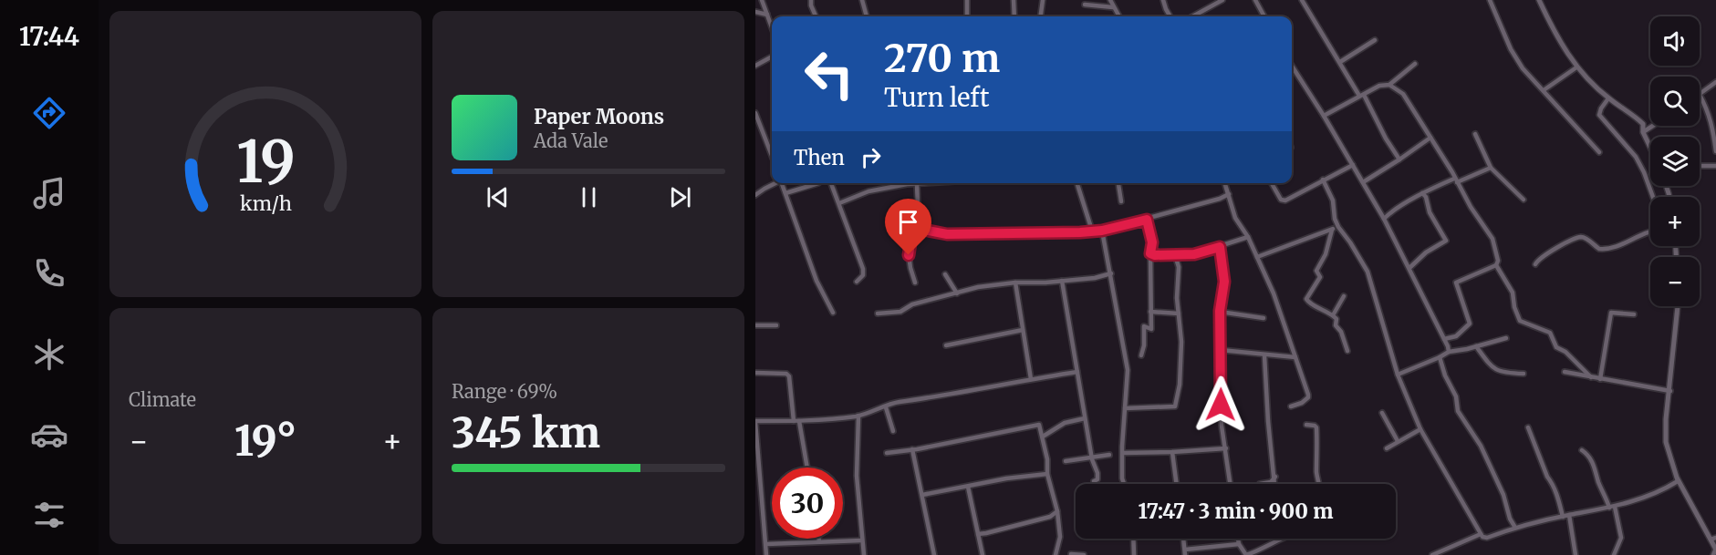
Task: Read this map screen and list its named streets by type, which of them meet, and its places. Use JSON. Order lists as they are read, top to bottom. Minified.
{"page":{"tabs":"17:44","map_buttons":["+","−"],"turn":["270 m","Turn left"],"song":["Paper Moons","Ada Vale"],"then":"Then","tile":["Climate",["Range · 69%","345 km"]],"heat":["−","19°","+"],"limit":"30","trip":"17:47 · 3 min · 900 m","gauge":["19","km/h"]}}
